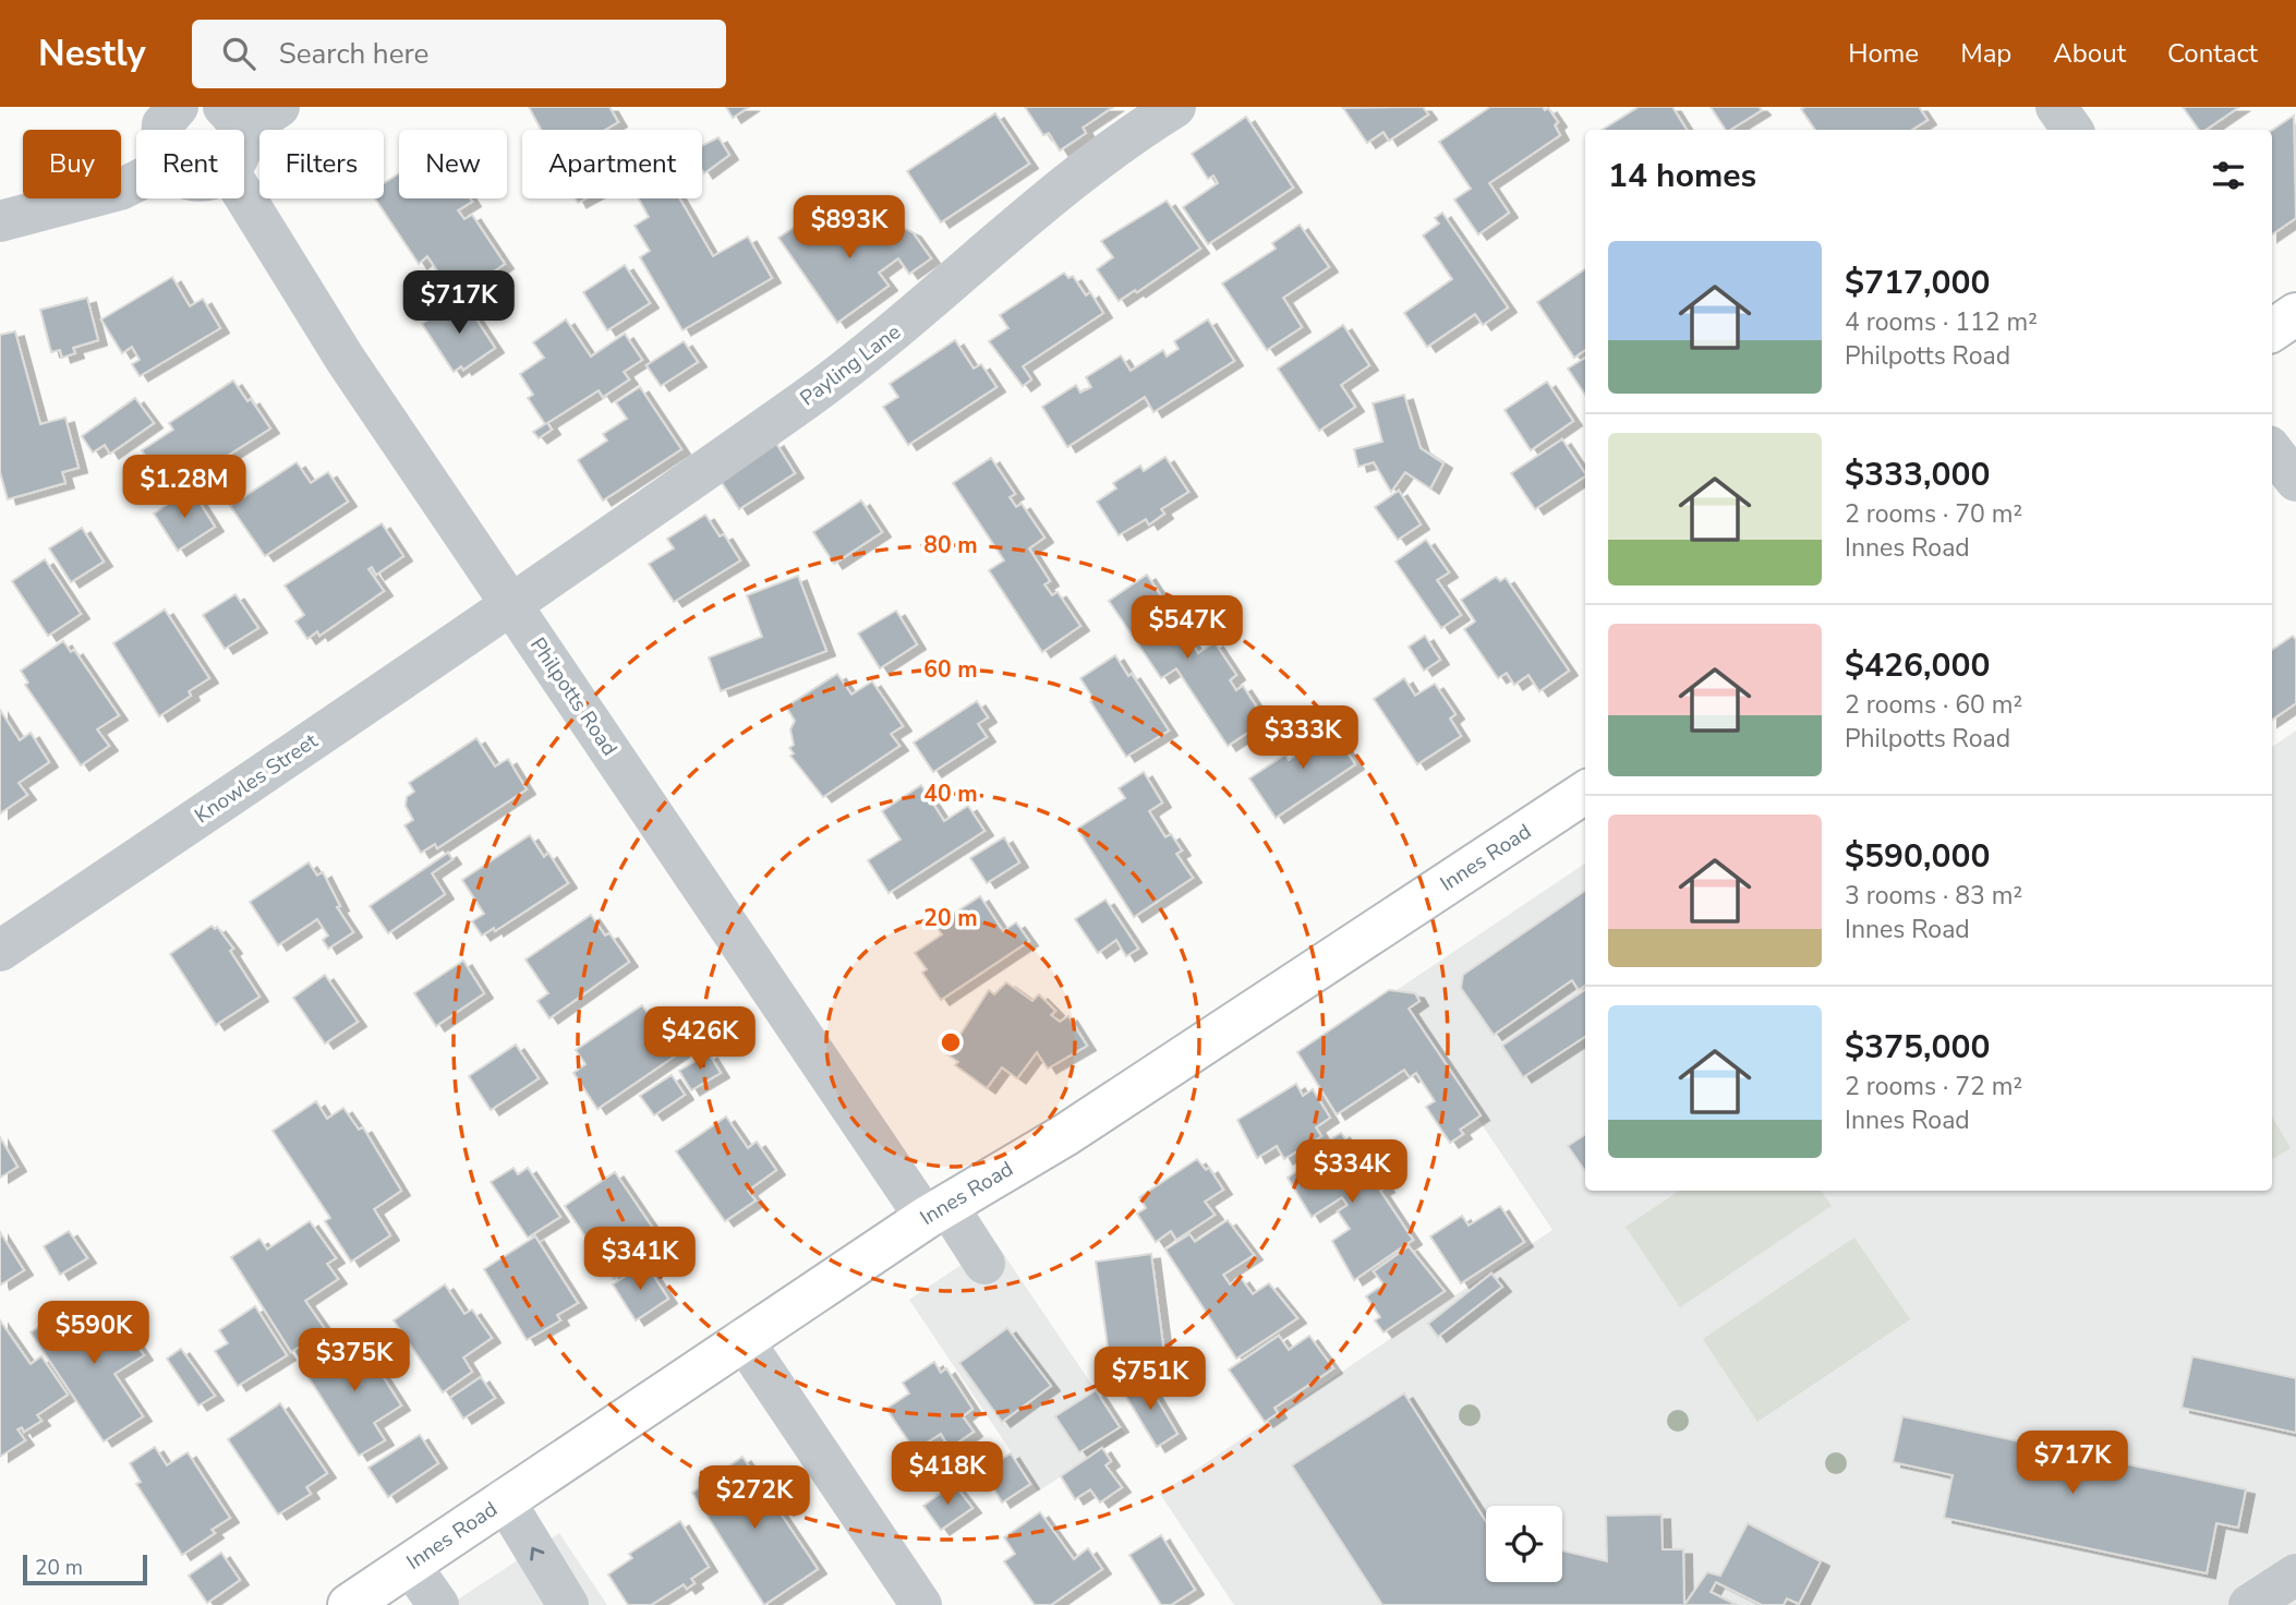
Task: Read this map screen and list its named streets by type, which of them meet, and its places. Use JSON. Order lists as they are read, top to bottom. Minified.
{"streets":{"main road":["Innes Road"],"street":["Payling Lane","Philpotts Road","Knowles Street"]},"crossings":[["Payling Lane","Philpotts Road"],["Payling Lane","Knowles Street"],["Philpotts Road","Knowles Street"],["Philpotts Road","Innes Road"]],"scale_bar":"20 m","page":{"header":"Nestly","search":"Search here","nav":["Home","Map","About","Contact"],"chip":["Buy","Rent","Filters","New","Apartment"],"heading":"14 homes","price":["$893K","$717K","$1.28M","$547K","$333K","$426K","$334K","$341K","$590K","$375K","$751K","$717K","$418K","$272K"],"list":[{"name":"$717,000","note":"4 rooms · 112 m² · Philpotts Road"},{"name":"$333,000","note":"2 rooms · 70 m² · Innes Road"},{"name":"$426,000","note":"2 rooms · 60 m² · Philpotts Road"},{"name":"$590,000","note":"3 rooms · 83 m² · Innes Road"},{"name":"$375,000","note":"2 rooms · 72 m² · Innes Road"}],"scale":"20 m"},"rings":["80 m","60 m","40 m","20 m"]}
